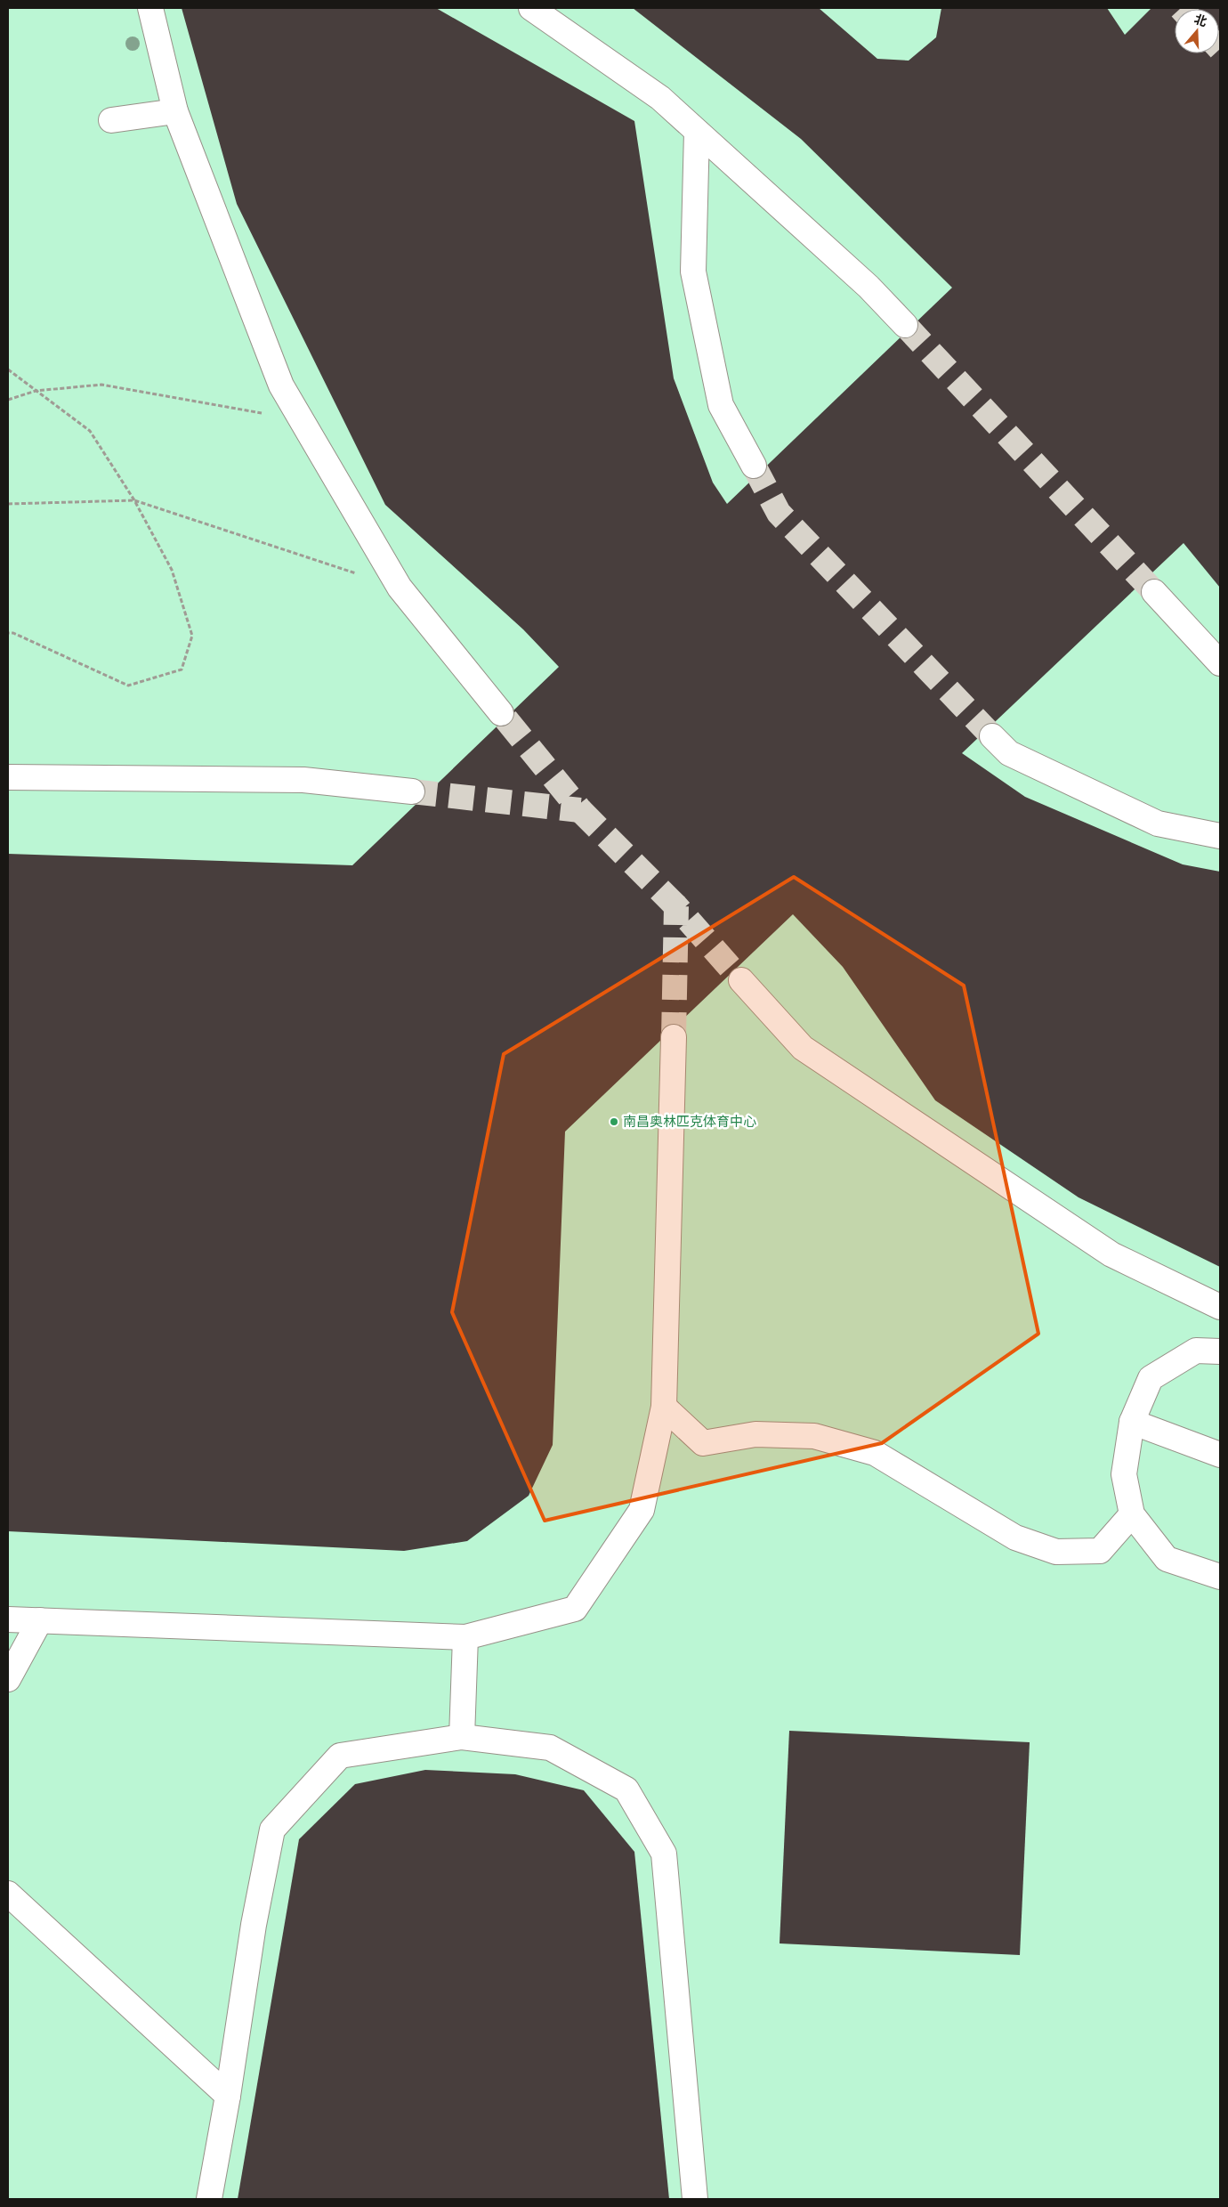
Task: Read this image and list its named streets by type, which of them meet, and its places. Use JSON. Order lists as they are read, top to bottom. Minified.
{"places":["南昌奥林匹克体育中心"],"north":"top"}
